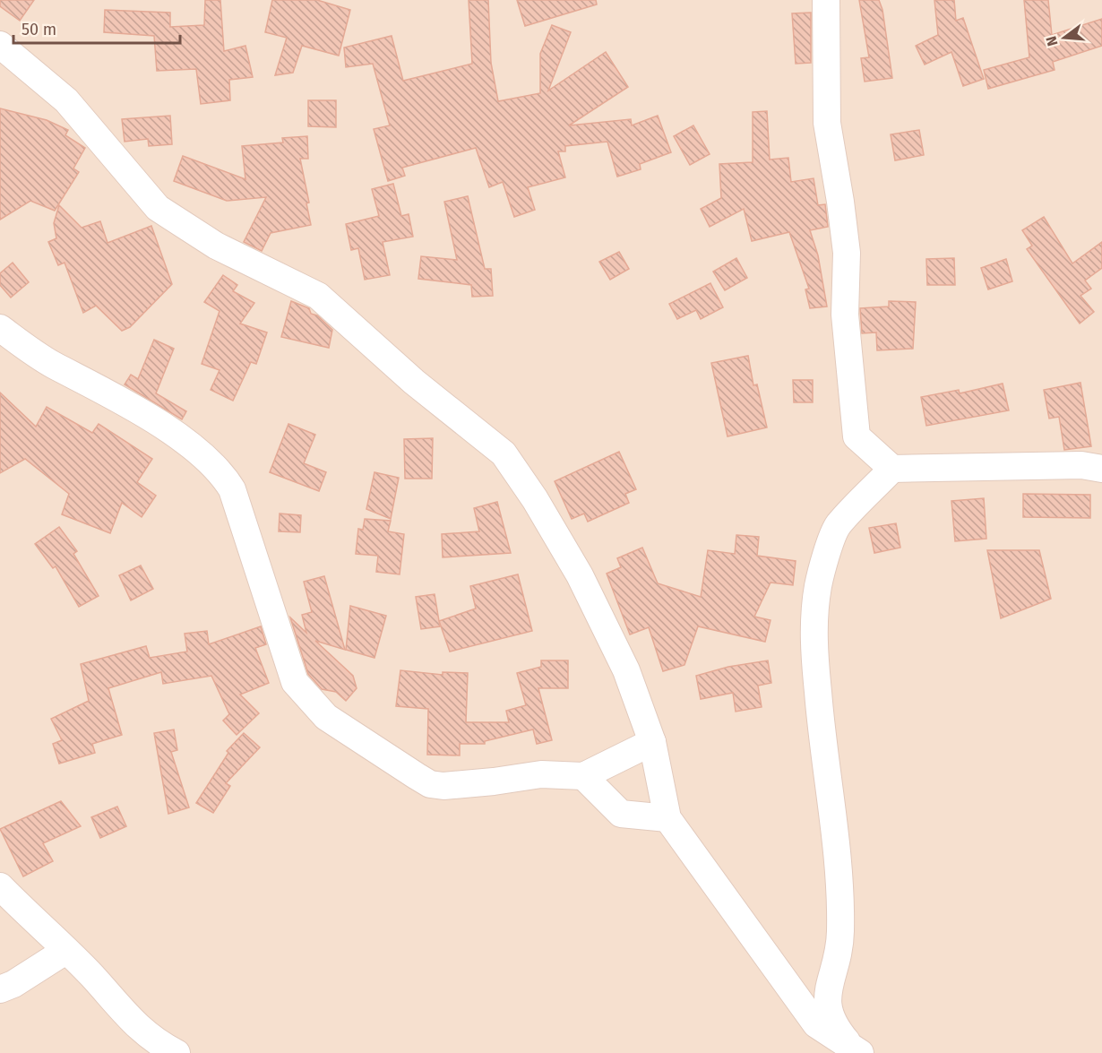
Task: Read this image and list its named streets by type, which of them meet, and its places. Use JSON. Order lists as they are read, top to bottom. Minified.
{"scale_bar":"50 m","north":"left"}
